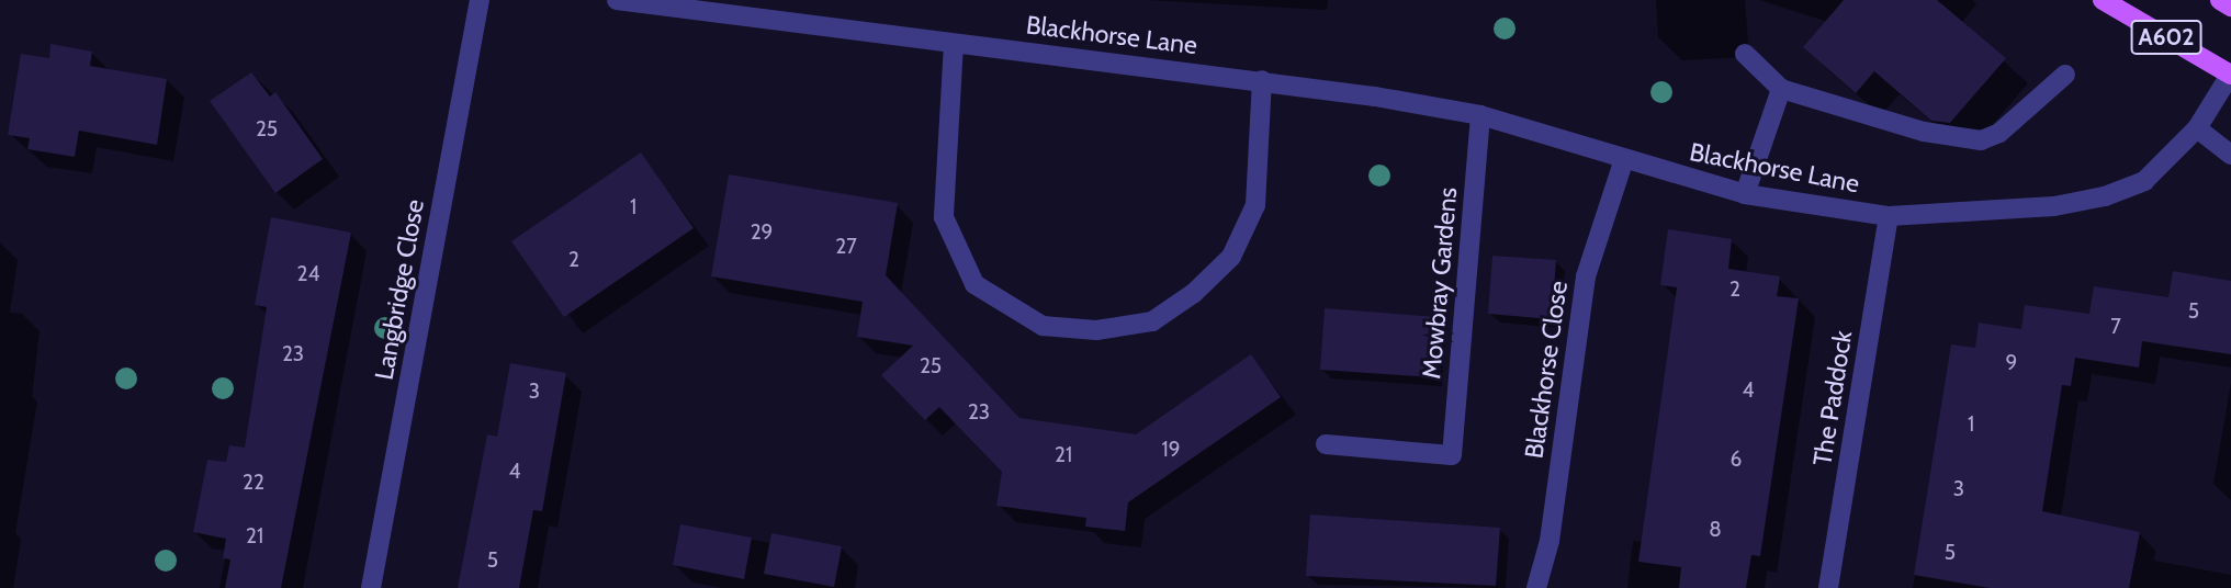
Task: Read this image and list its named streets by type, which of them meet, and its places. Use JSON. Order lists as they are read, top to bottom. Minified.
{"streets":{"main road":["A602"],"street":["Blackhorse Lane","Mowbray Gardens","Langbridge Close","Blackhorse Close","The Paddock"]},"crossings":[["Blackhorse Lane","A602"],["Blackhorse Lane","Mowbray Gardens"],["Blackhorse Lane","Blackhorse Close"],["Blackhorse Lane","The Paddock"]],"house_numbers":["25","1","29","27","2","24","2","5","7","23","9","25","4","3","23","1","19","21","6","4","22","3","8","21","5","5"]}
